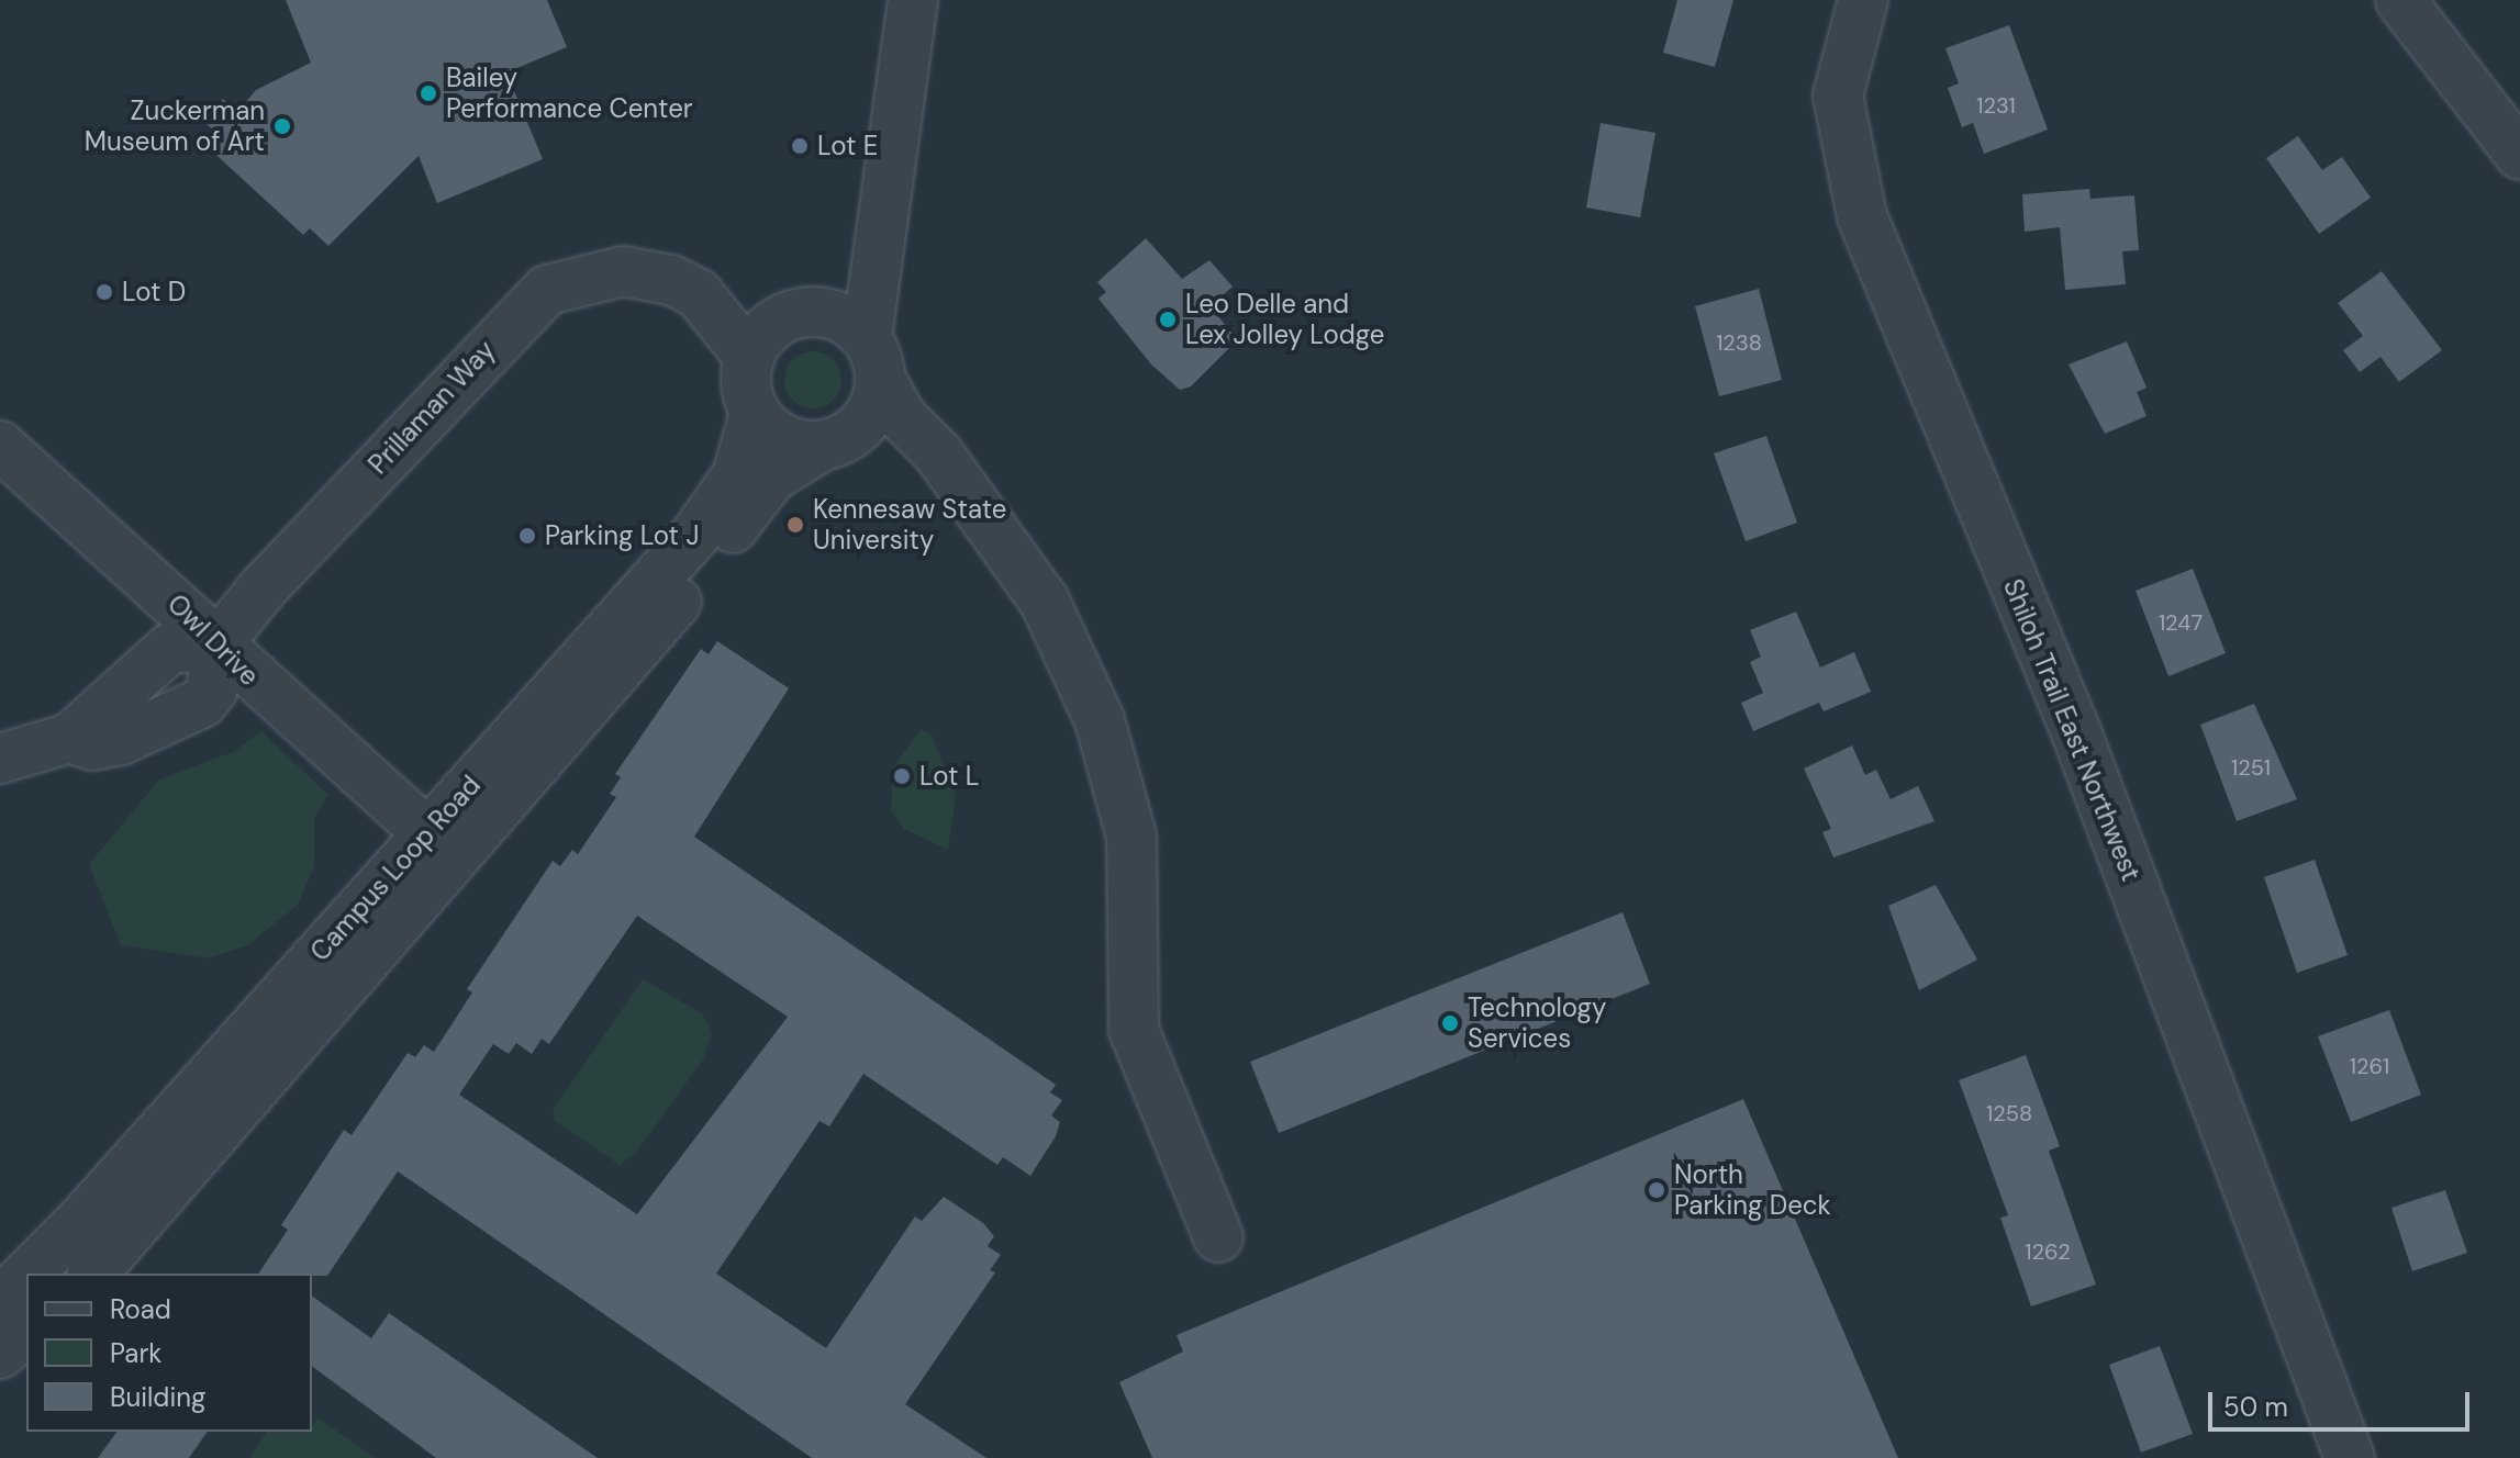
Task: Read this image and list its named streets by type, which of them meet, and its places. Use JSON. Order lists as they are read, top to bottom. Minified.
{"streets":{"street":["Prillaman Way","Owl Drive","Shiloh Trail East Northwest","Campus Loop Road"]},"crossings":[["Prillaman Way","Owl Drive"],["Prillaman Way","Campus Loop Road"],["Owl Drive","Campus Loop Road"]],"places":["Bailey Performance Center","Zuckerman Museum of Art","Lot E","Lot D","Leo Delle and Lex Jolley Lodge","Kennesaw State University","Parking Lot J","Lot L","Technology Services","North Parking Deck"],"house_numbers":["1231","1238","1247","1251","1261","1258","1262"],"legend":["Road","Park","Building"],"scale_bar":"50 m"}
